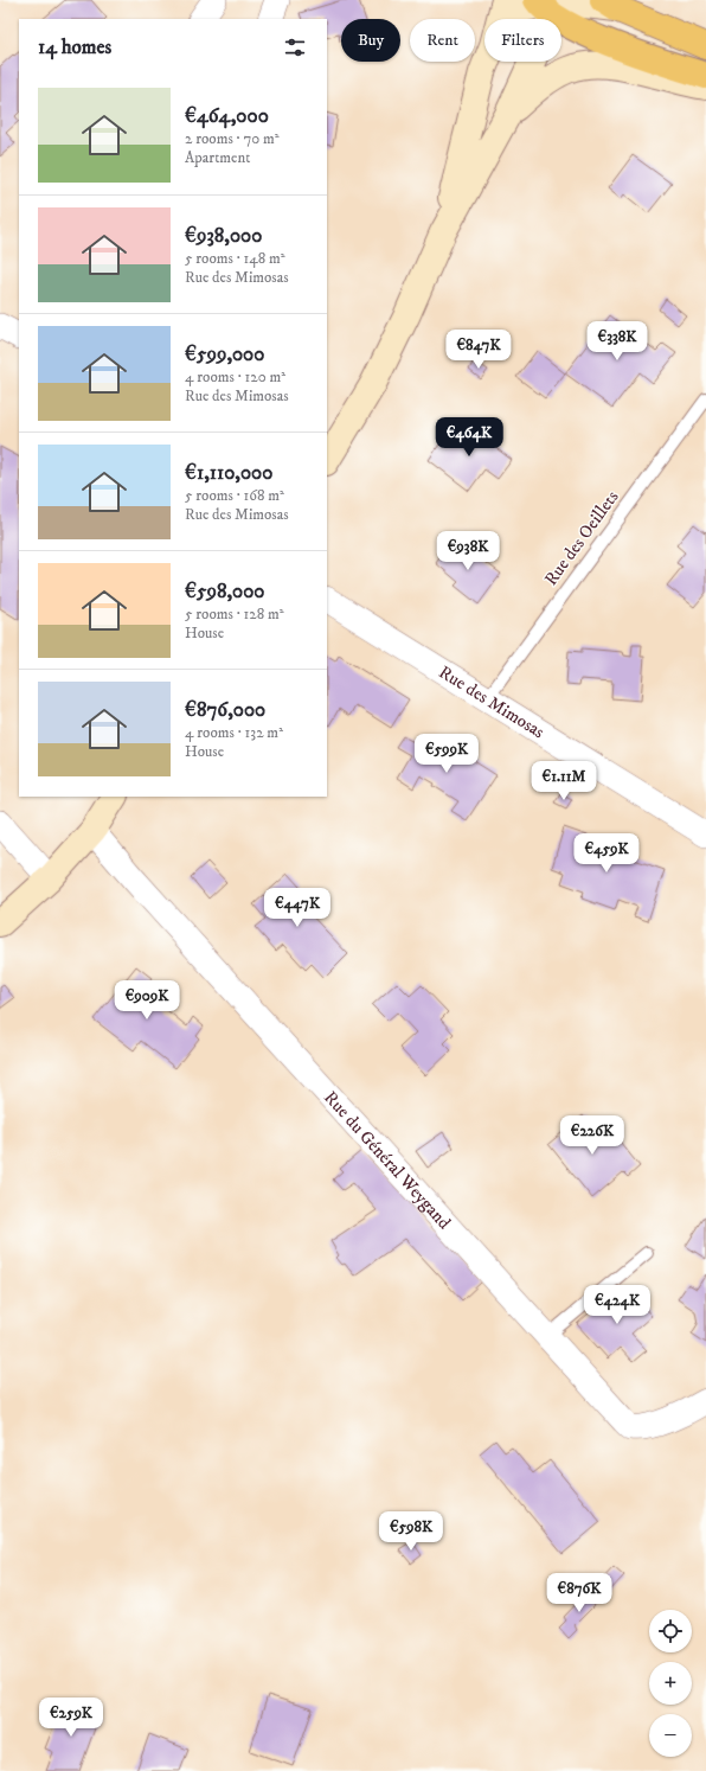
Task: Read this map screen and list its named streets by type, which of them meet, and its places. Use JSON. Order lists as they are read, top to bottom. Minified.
{"streets":{"street":["Rue des Mimosas","Rue du Général Weygand"],"lane":["Rue des Oeillets"]},"crossings":[["Rue des Oeillets","Rue des Mimosas"]],"page":{"chip":["Buy","Rent","Filters"],"heading":"14 homes","list":[{"name":"€464,000","note":"2 rooms · 70 m² · Apartment"},{"name":"€938,000","note":"5 rooms · 148 m² · Rue des Mimosas"},{"name":"€599,000","note":"4 rooms · 120 m² · Rue des Mimosas"},{"name":"€1,110,000","note":"5 rooms · 168 m² · Rue des Mimosas"},{"name":"€598,000","note":"5 rooms · 128 m² · House"},{"name":"€876,000","note":"4 rooms · 132 m² · House"}],"price":["€338K","€847K","€464K","€938K","€599K","€1.11M","€459K","€447K","€909K","€226K","€424K","€598K","€876K","€259K"],"map_buttons":["+","−"]}}
